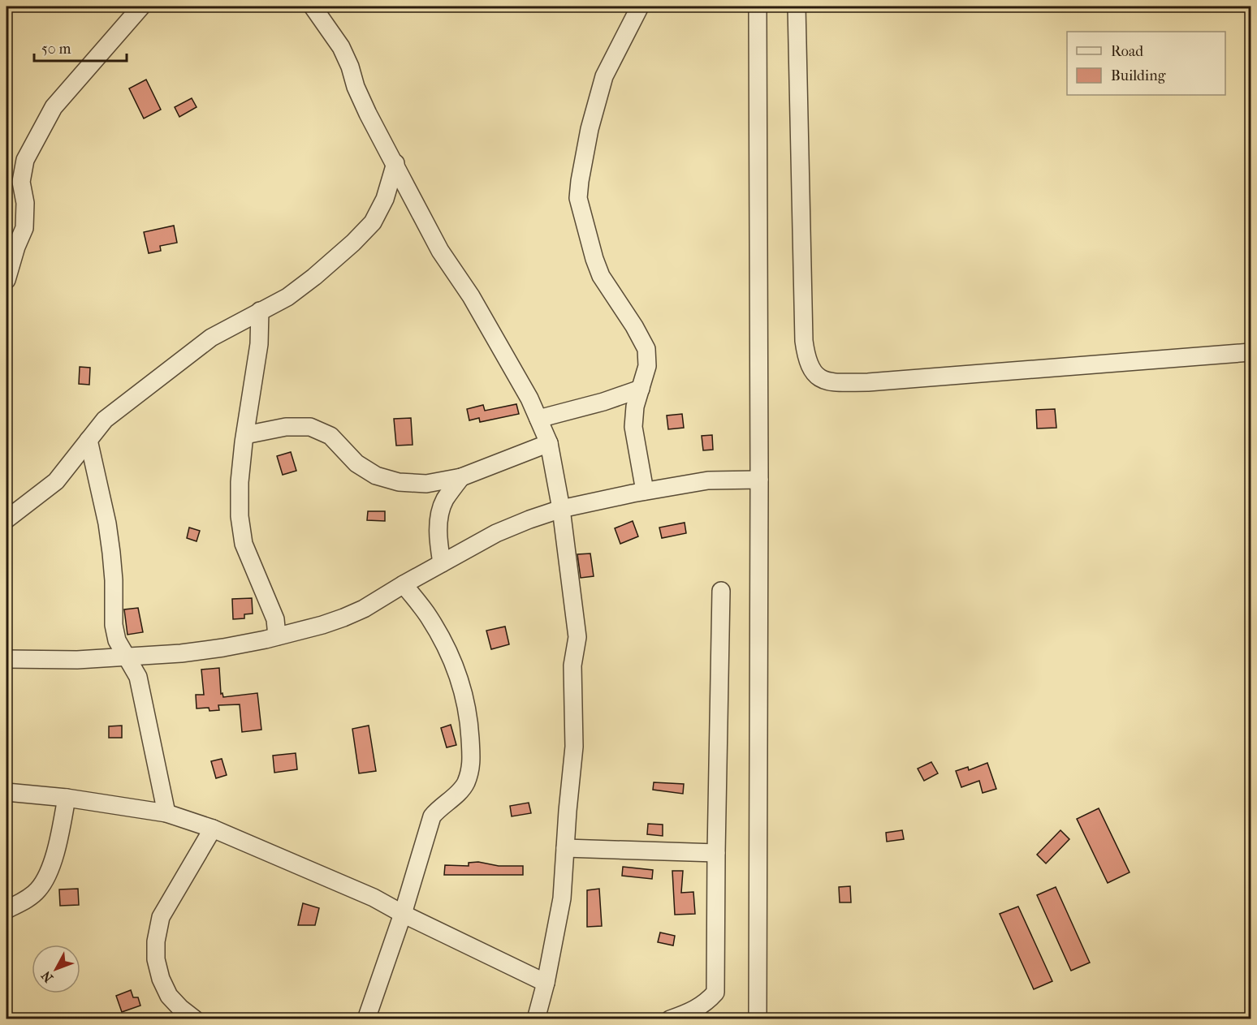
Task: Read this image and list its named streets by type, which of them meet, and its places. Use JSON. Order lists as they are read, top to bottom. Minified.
{"legend":["Road","Building"],"scale_bar":"50 m","north":"bottom left"}
